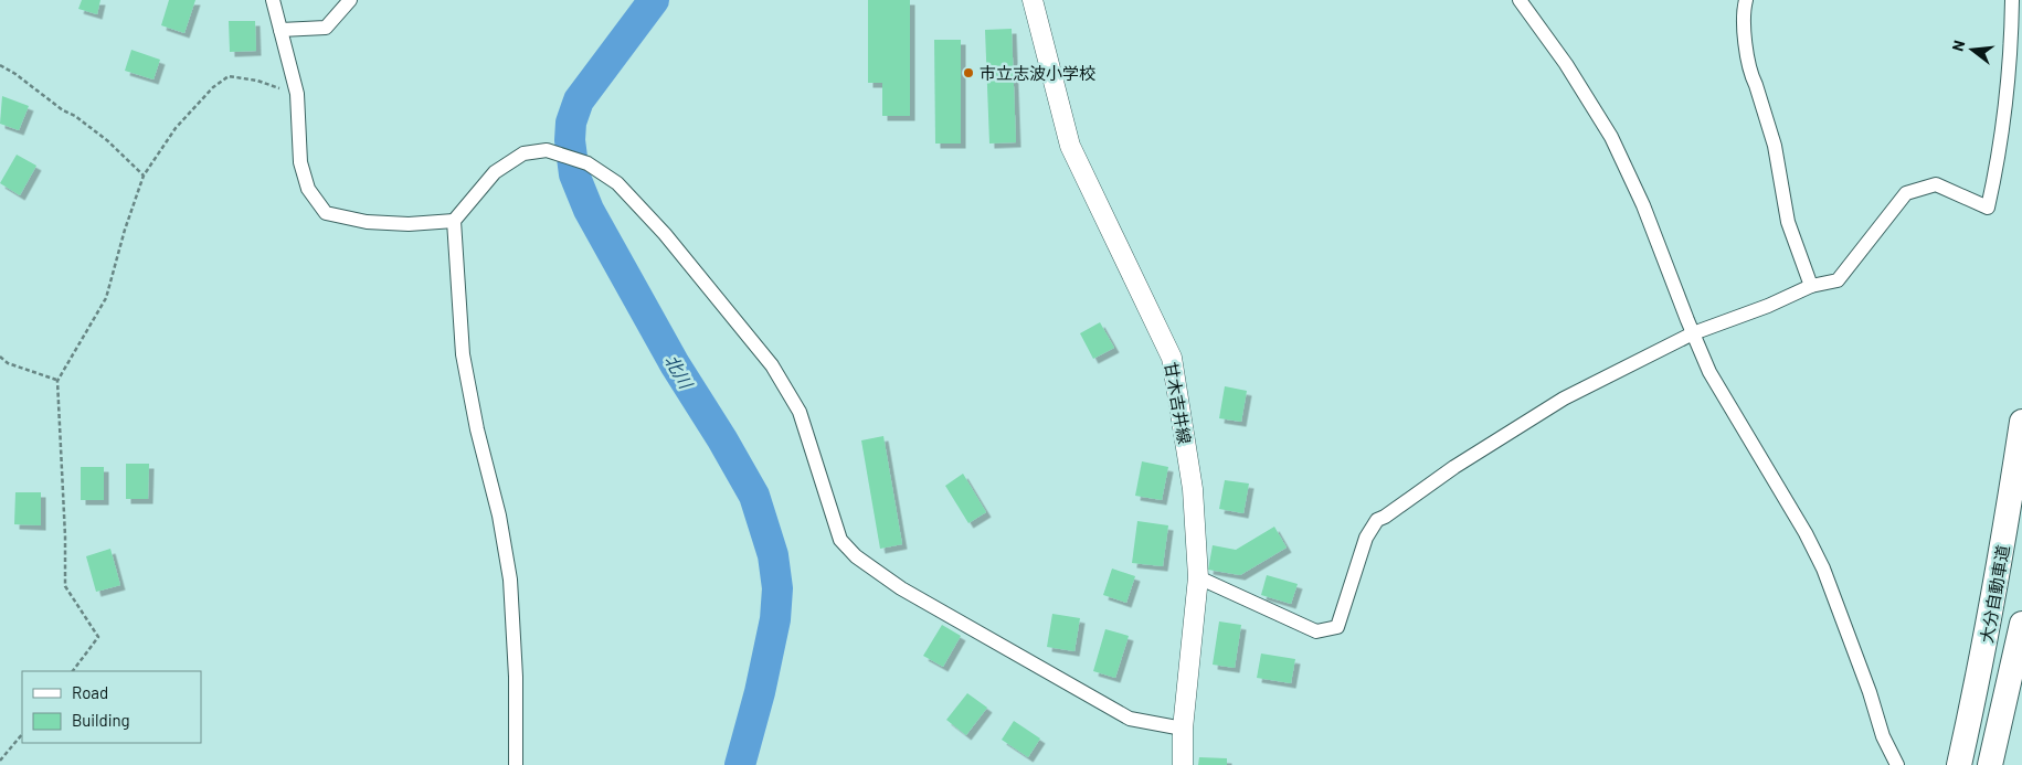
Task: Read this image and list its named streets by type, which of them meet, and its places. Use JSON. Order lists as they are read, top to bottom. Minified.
{"streets":{"highway":["大分自動車道"],"main road":["甘木吉井線"]},"water":["北川"],"places":["市立志波小学校"],"legend":["Road","Building"],"north":"left"}
